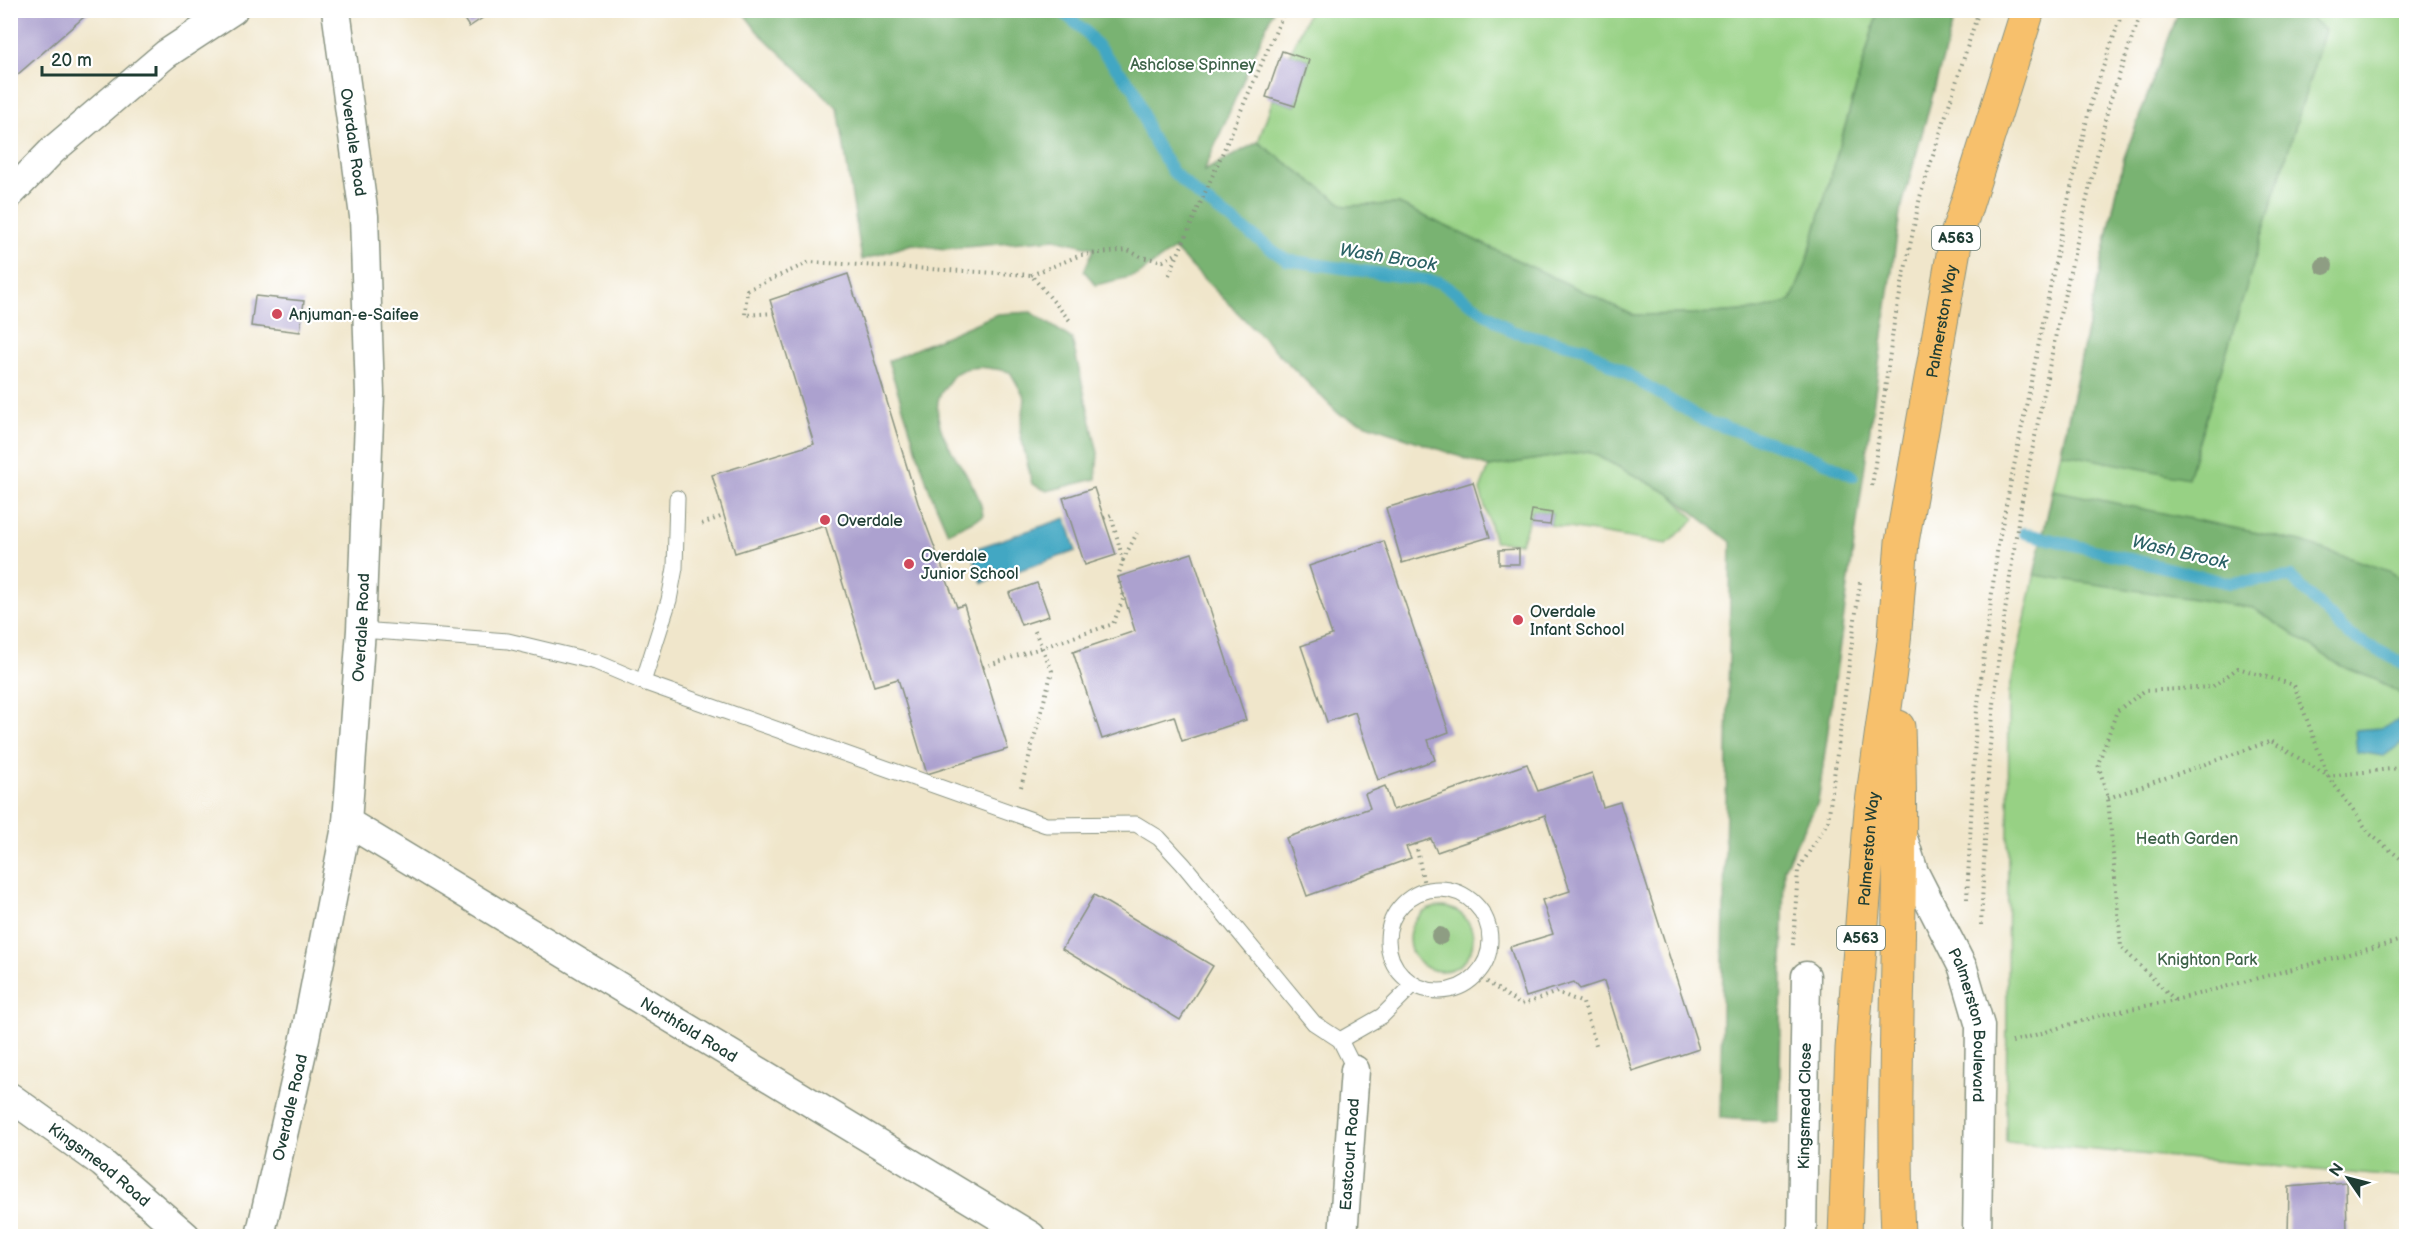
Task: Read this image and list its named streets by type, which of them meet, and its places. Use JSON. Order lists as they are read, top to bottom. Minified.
{"streets":{"highway":["A563","Palmerston Way"],"street":["Overdale Road","Palmerston Boulevard","Northfold Road","Kingsmead Close","Eastcourt Road","Kingsmead Road"]},"crossings":[["Overdale Road","Northfold Road"],["Palmerston Way","Palmerston Boulevard"]],"water":["Wash Brook"],"parks":["Ashclose Spinney","Heath Garden","Knighton Park"],"places":["Anjuman-e-Saifee","Overdale","Overdale Junior School","Overdale Infant School"],"scale_bar":"20 m","north":"top left"}
